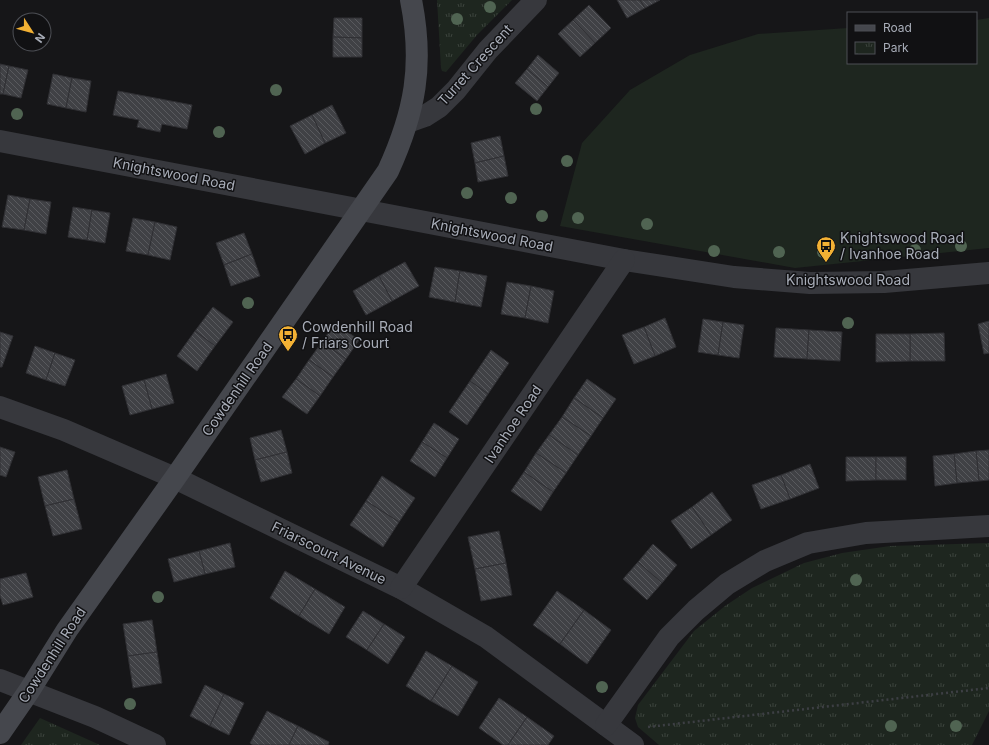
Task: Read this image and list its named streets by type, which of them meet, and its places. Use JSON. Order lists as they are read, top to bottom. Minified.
{"streets":{"street":["Turret Crescent","Knightswood Road","Cowdenhill Road","Ivanhoe Road","Friarscourt Avenue"]},"crossings":[["Turret Crescent","Cowdenhill Road"],["Knightswood Road","Cowdenhill Road"],["Knightswood Road","Ivanhoe Road"],["Cowdenhill Road","Friarscourt Avenue"],["Ivanhoe Road","Friarscourt Avenue"]],"places":{"bus stop":["Knightswood Road / Ivanhoe Road","Cowdenhill Road / Friars Court"]},"legend":["Road","Park"],"north":"bottom right"}
